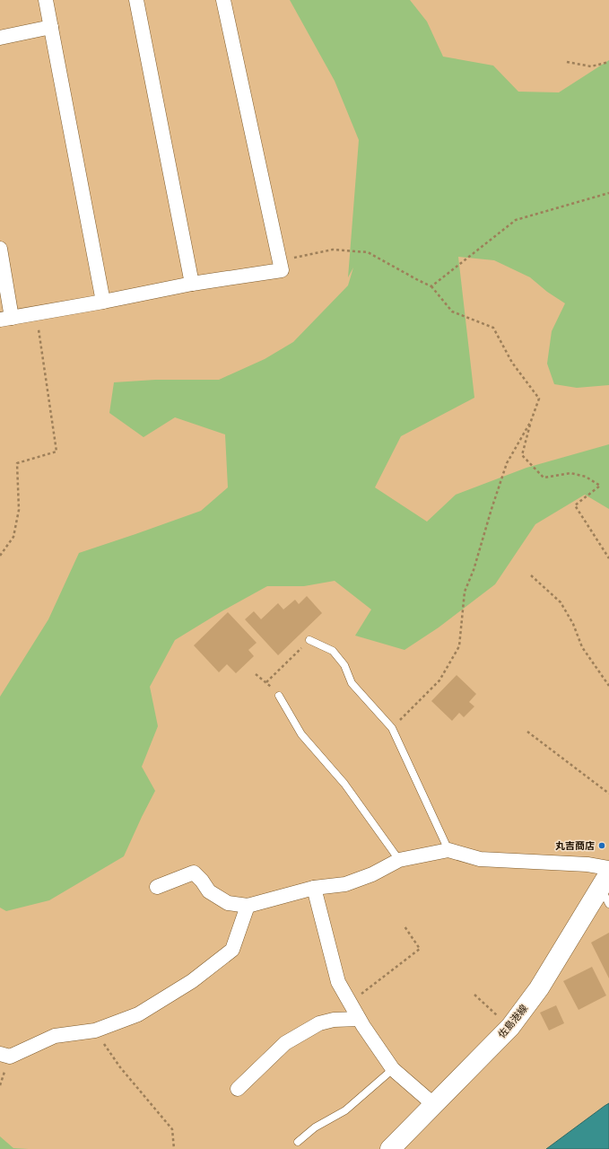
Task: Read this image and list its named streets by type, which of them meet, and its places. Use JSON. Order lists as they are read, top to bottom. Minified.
{"streets":{"main road":["佐島港線"]},"places":["丸吉商店"]}
